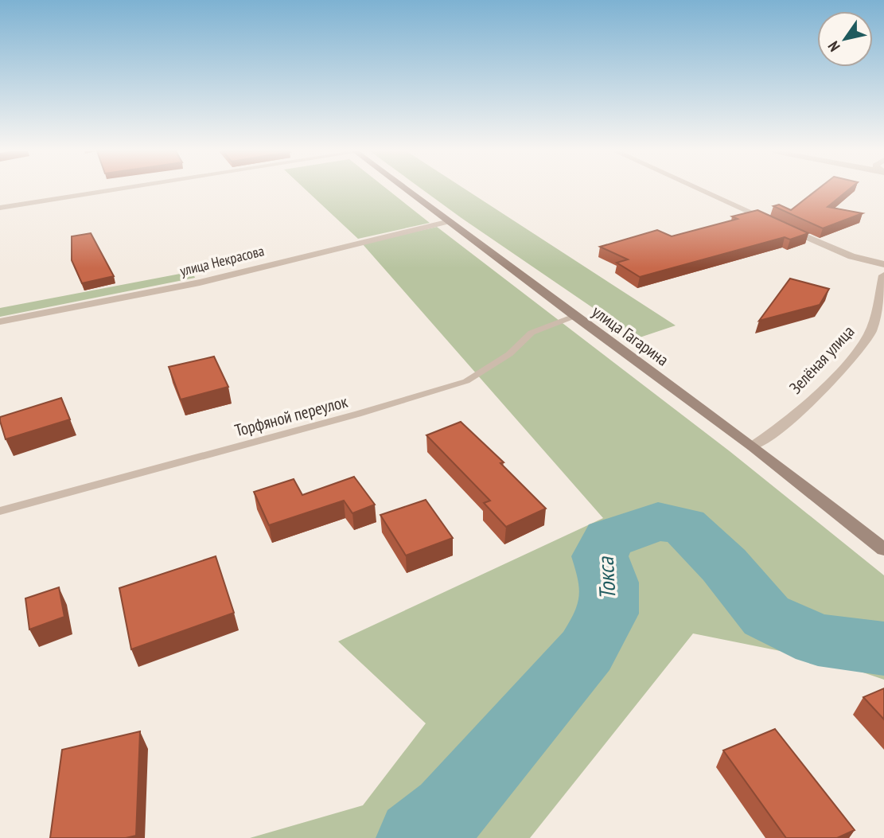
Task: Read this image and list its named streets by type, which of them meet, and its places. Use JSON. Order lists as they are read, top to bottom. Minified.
{"streets":{"main road":["улица Гагарина"],"street":["улица Некрасова","Зелёная улица"],"lane":["Торфяной переулок"]},"crossings":[["улица Некрасова","улица Гагарина"],["улица Гагарина","Зелёная улица"],["улица Гагарина","Торфяной переулок"]],"water":["Токса"],"north":"bottom left"}
